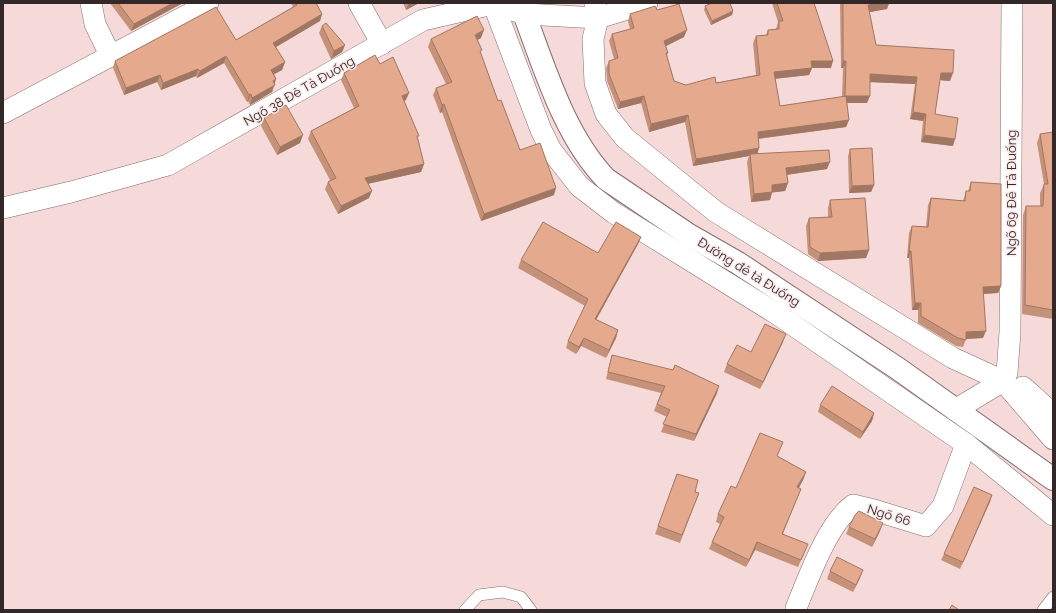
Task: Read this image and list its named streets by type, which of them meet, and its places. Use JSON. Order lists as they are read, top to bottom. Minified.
{"streets":{"main road":["Đường đê tả Đuống"],"street":["Ngõ 38 Đê Tả Đuống","Ngõ 69 Đê Tả Đuống","Ngõ 66"]}}
